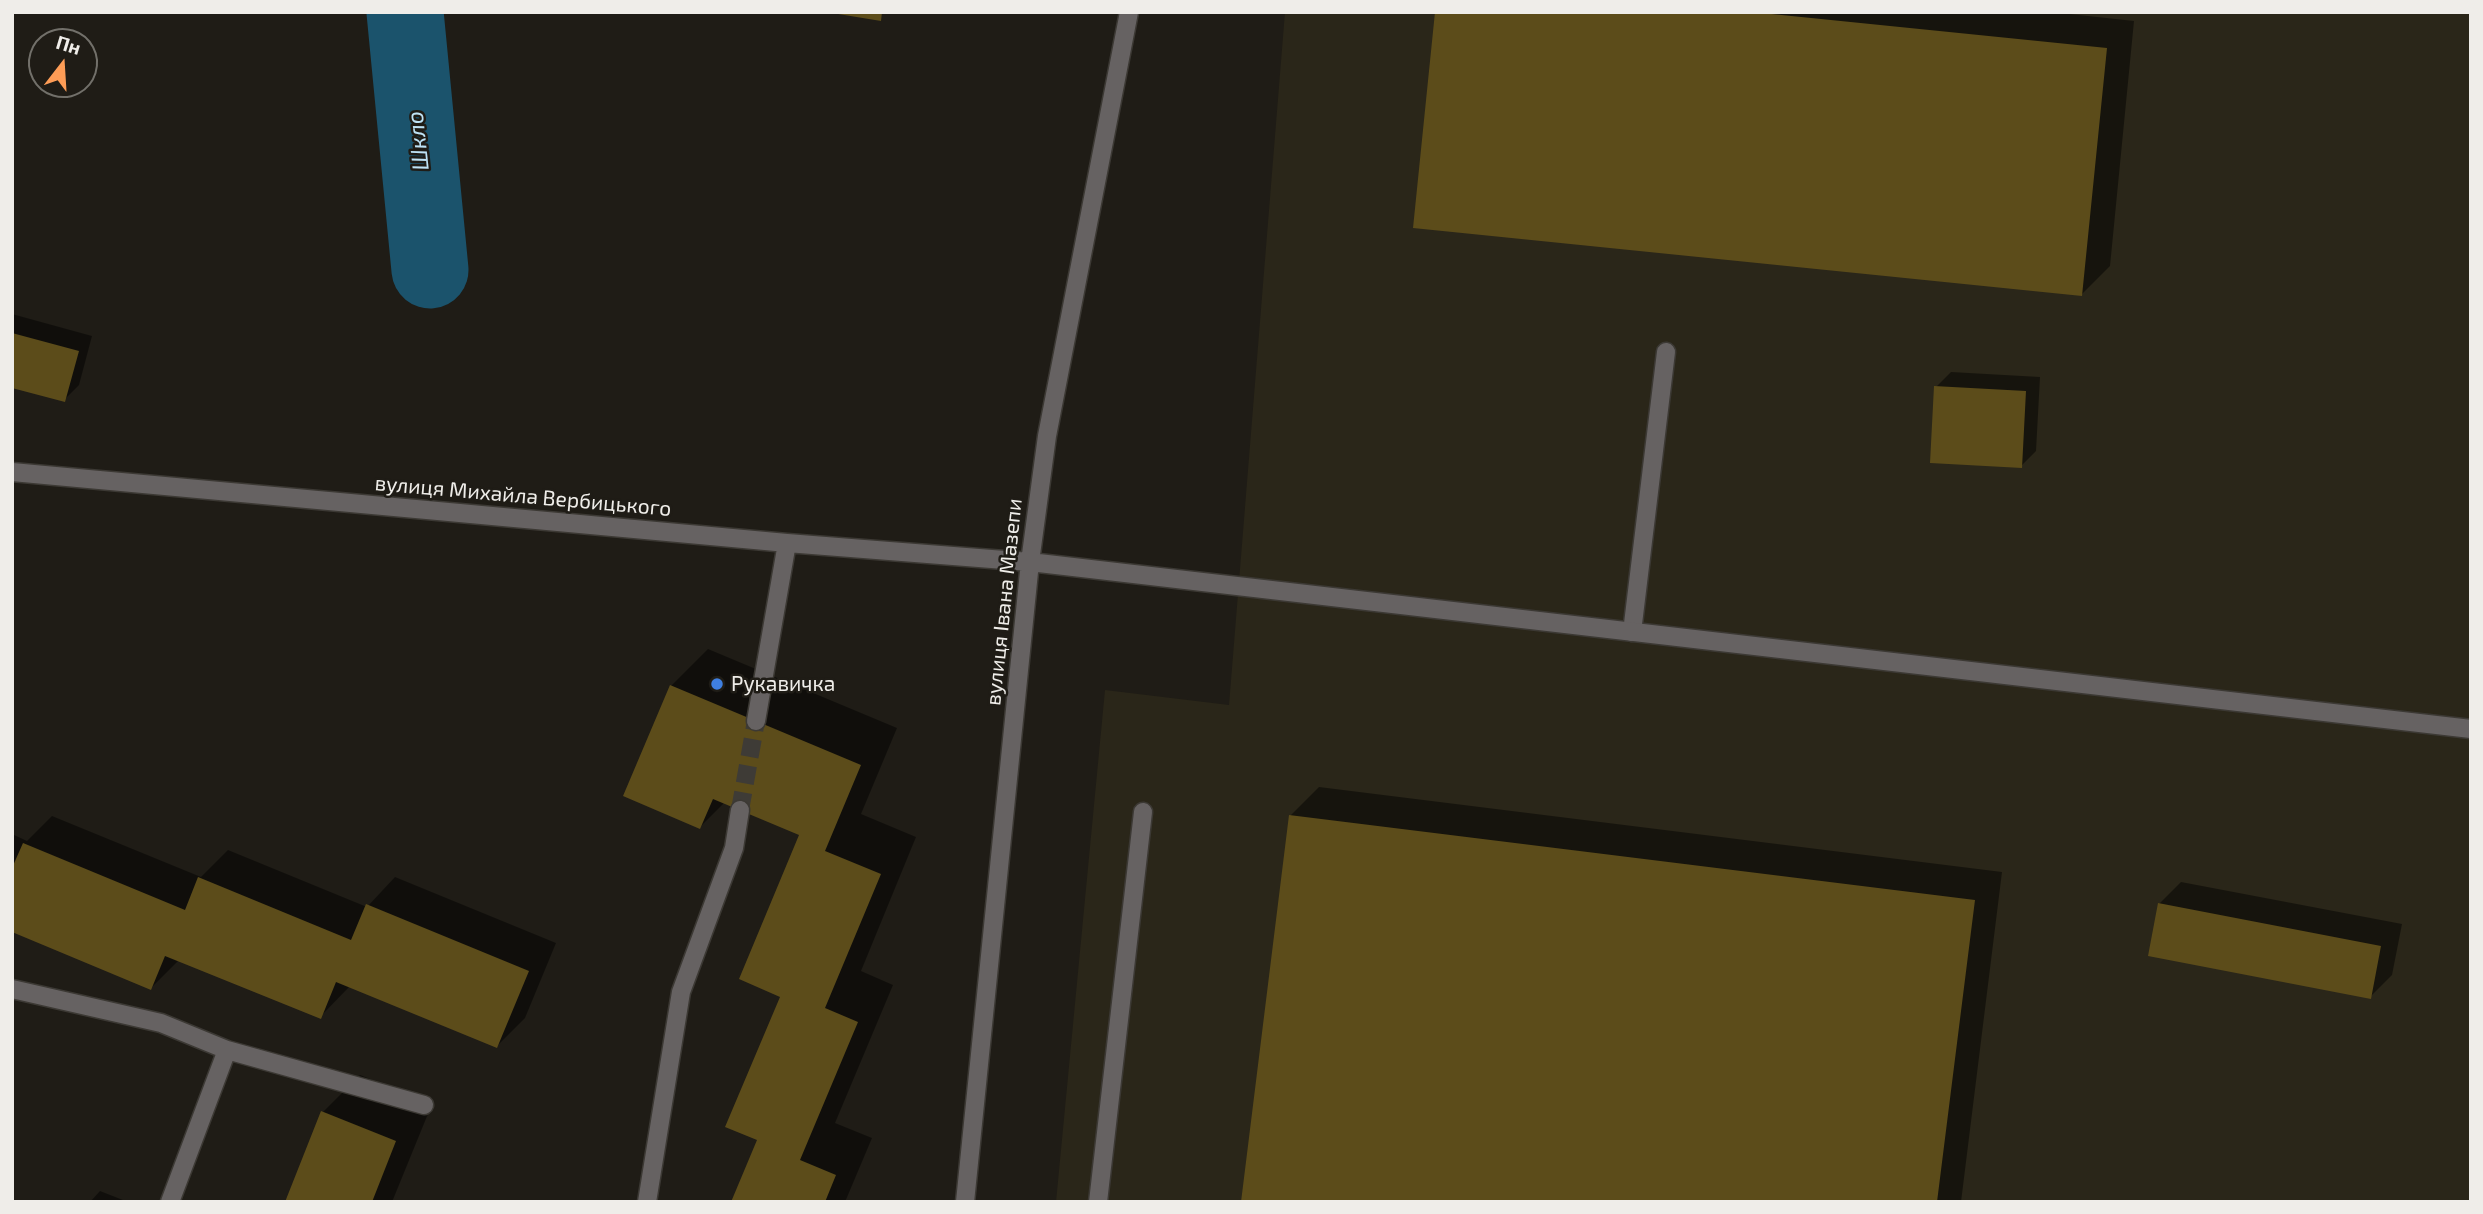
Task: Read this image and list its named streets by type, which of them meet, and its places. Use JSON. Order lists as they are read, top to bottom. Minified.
{"streets":{"street":["вулиця Михайла Вербицького","вулиця Івана Мазепи"]},"crossings":[["вулиця Михайла Вербицького","вулиця Івана Мазепи"]],"water":["Шкло"],"places":["Рукавичка"],"north":"top"}
